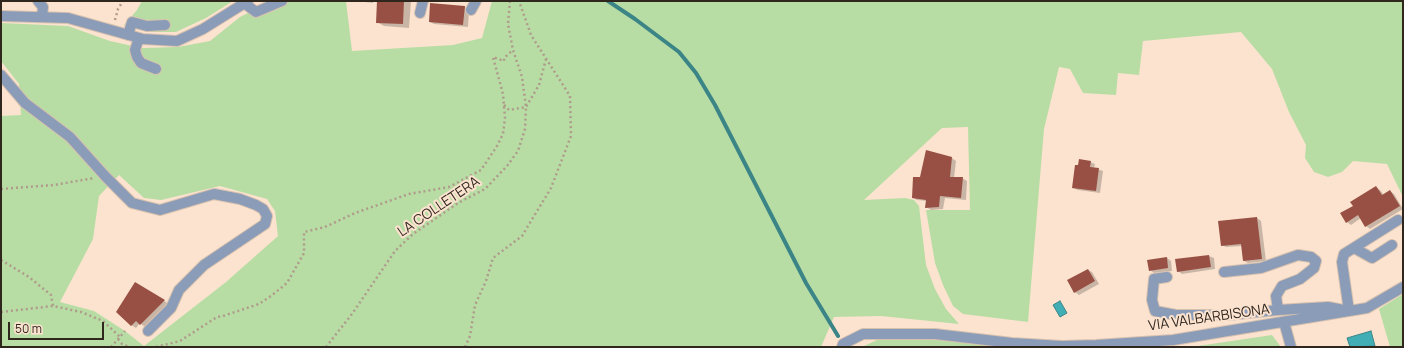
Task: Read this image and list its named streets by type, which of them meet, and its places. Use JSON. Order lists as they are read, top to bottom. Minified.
{"streets":{"street":["VIA VALBARBISONA"],"path":["LA COLLETERA"]},"scale_bar":"50 m"}
